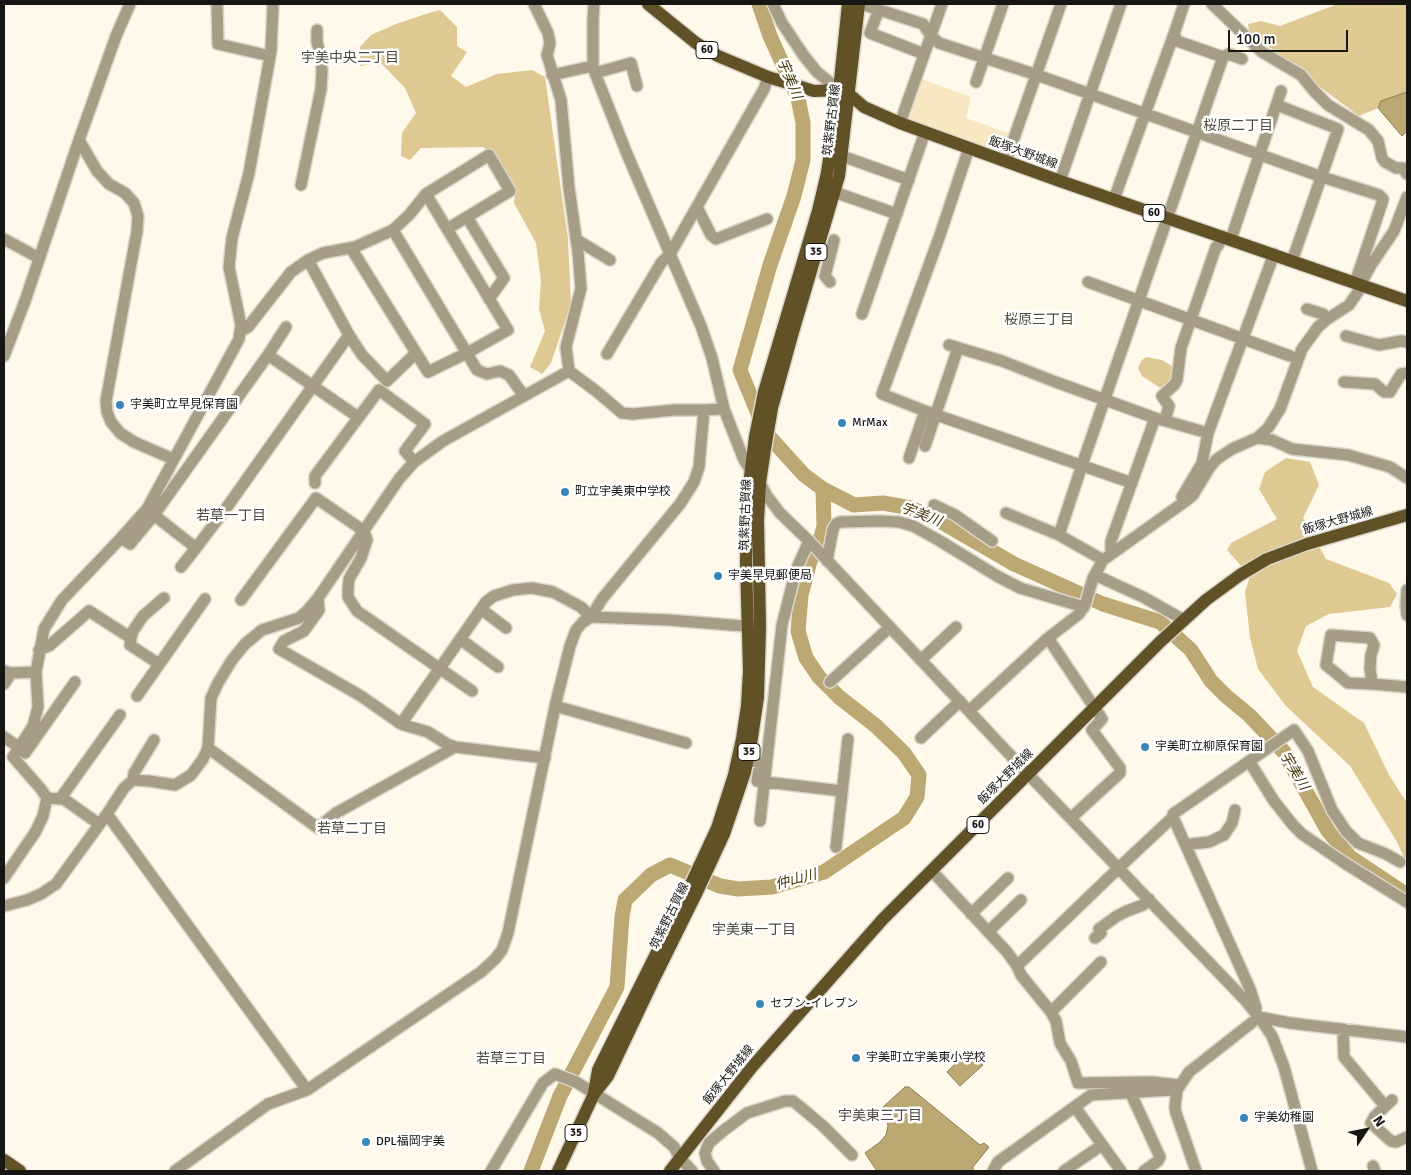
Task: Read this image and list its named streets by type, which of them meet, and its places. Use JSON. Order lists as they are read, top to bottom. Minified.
{"streets":{"main road":["60","筑紫野古賀線","飯塚大野城線","35"]},"crossings":[["60","筑紫野古賀線"],["60","飯塚大野城線"],["筑紫野古賀線","飯塚大野城線"]],"districts":["宇美中央二丁目","桜原二丁目","桜原三丁目","若草一丁目","若草二丁目","宇美東一丁目","若草三丁目","宇美東三丁目"],"water":["宇美川","仲山川"],"places":["宇美町立早見保育園","MrMax","町立宇美東中学校","宇美早見郵便局","宇美町立柳原保育園","セブン-イレブン","宇美町立宇美東小学校","宇美幼稚園","DPL福岡宇美"],"scale_bar":"100 m","north":"top right"}
